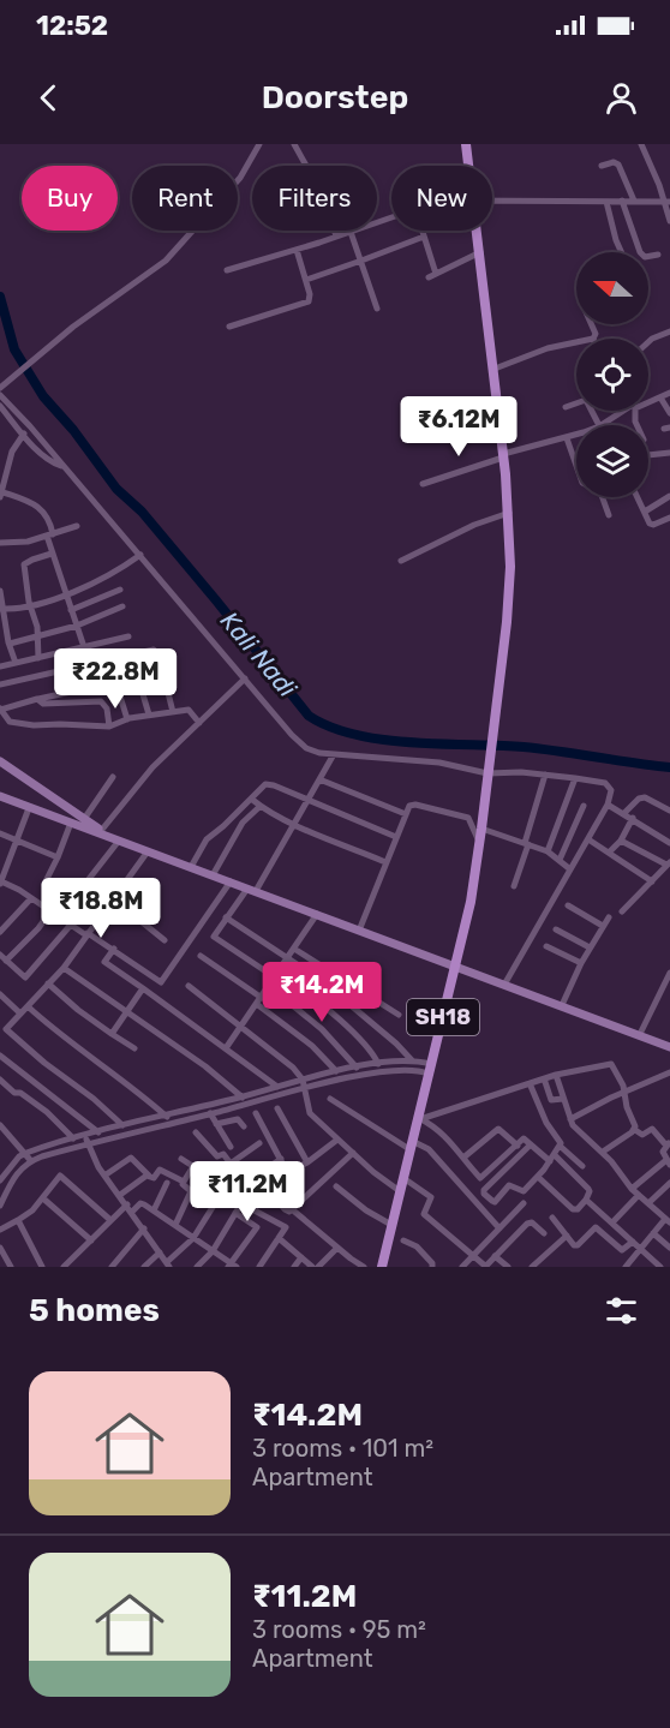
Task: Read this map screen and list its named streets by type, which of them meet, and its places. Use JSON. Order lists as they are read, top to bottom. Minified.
{"streets":{"main road":["SH18"]},"water":["Kali Nadi"],"north":"left","page":{"status":"12:52","header":"Doorstep","chip":["Buy","Rent","Filters","New"],"price":["₹6.12M","₹22.8M","₹18.8M","₹14.2M","₹11.2M"],"heading":"5 homes","list":[{"name":"₹14.2M","note":"3 rooms · 101 m² · Apartment"},{"name":"₹11.2M","note":"3 rooms · 95 m² · Apartment"}]}}
